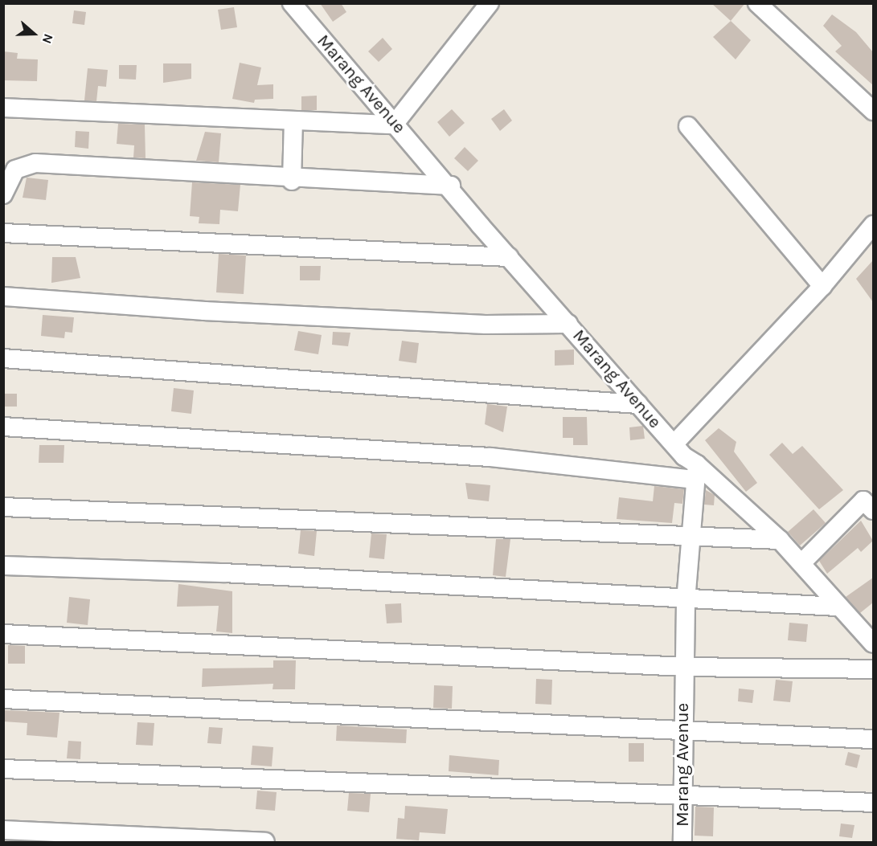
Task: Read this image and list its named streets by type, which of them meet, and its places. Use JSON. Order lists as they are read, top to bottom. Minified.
{"streets":{"street":["Marang Avenue"]},"north":"right"}
